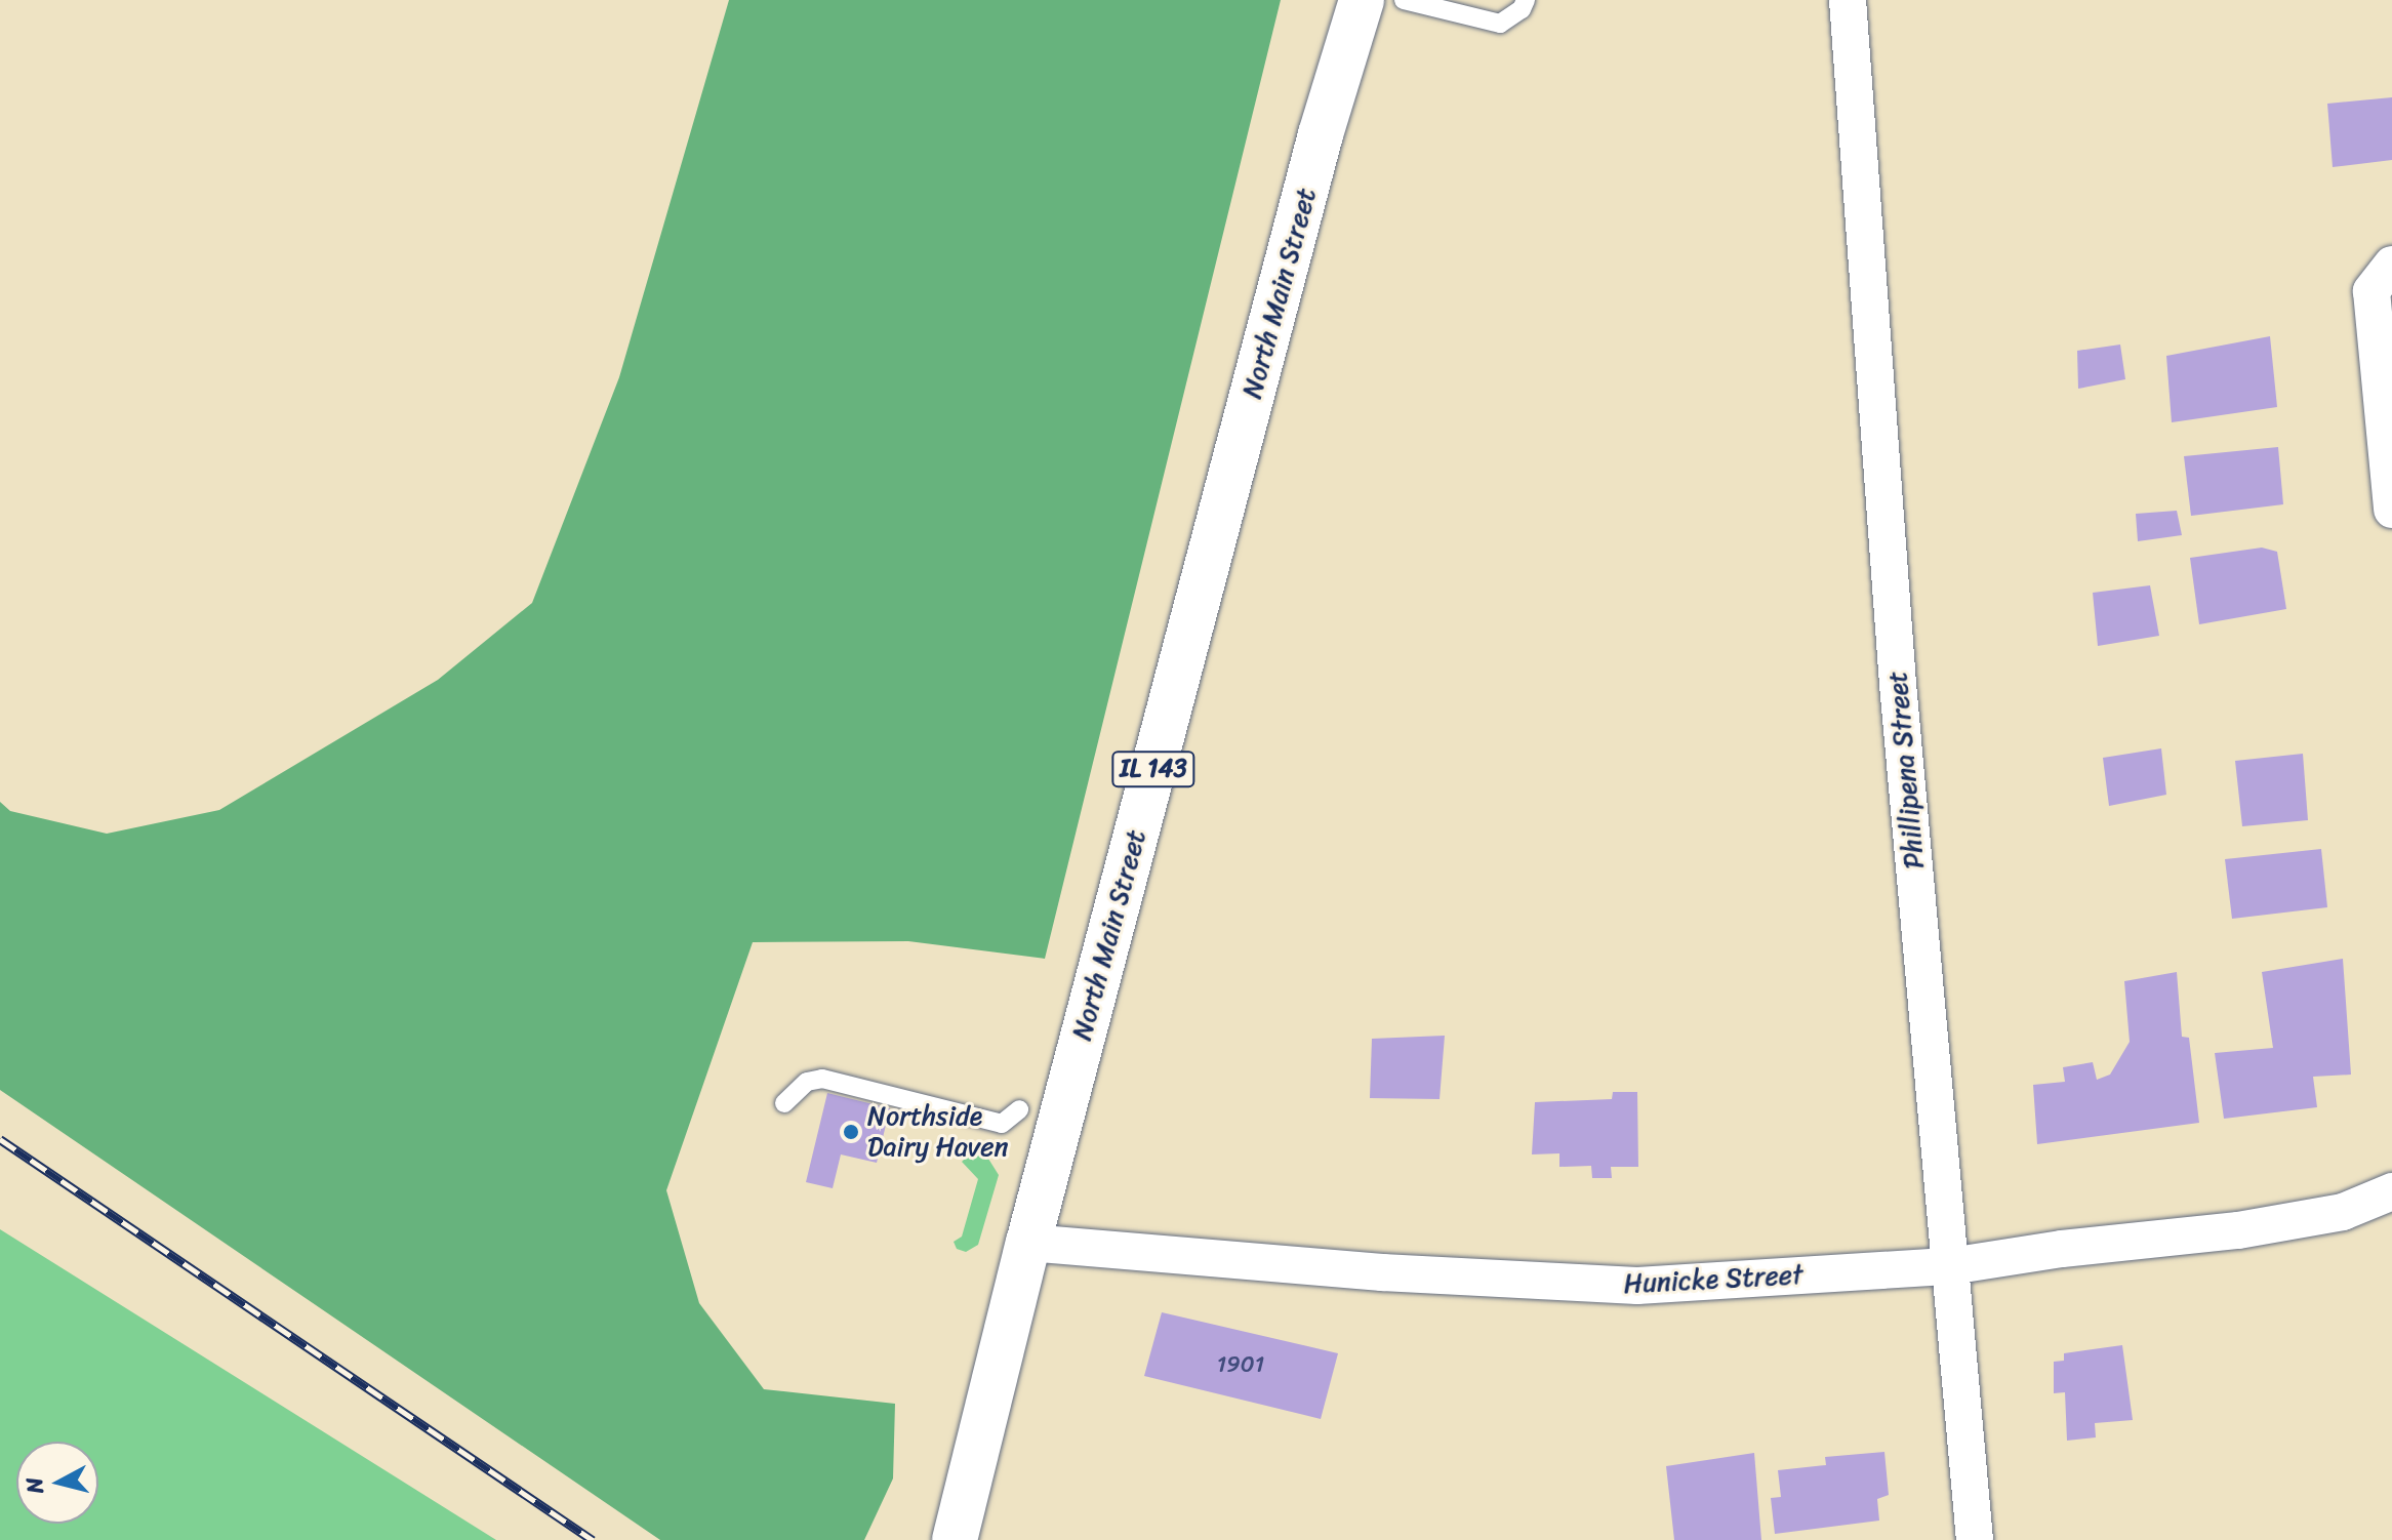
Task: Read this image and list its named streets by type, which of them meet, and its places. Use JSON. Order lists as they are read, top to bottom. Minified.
{"streets":{"main road":["North Main Street","IL 143"],"street":["Phillipena Street","Hunicke Street"]},"crossings":[["North Main Street","Hunicke Street"],["Phillipena Street","Hunicke Street"]],"places":["Northside Dairy Haven"],"house_numbers":["1901"],"north":"left"}
